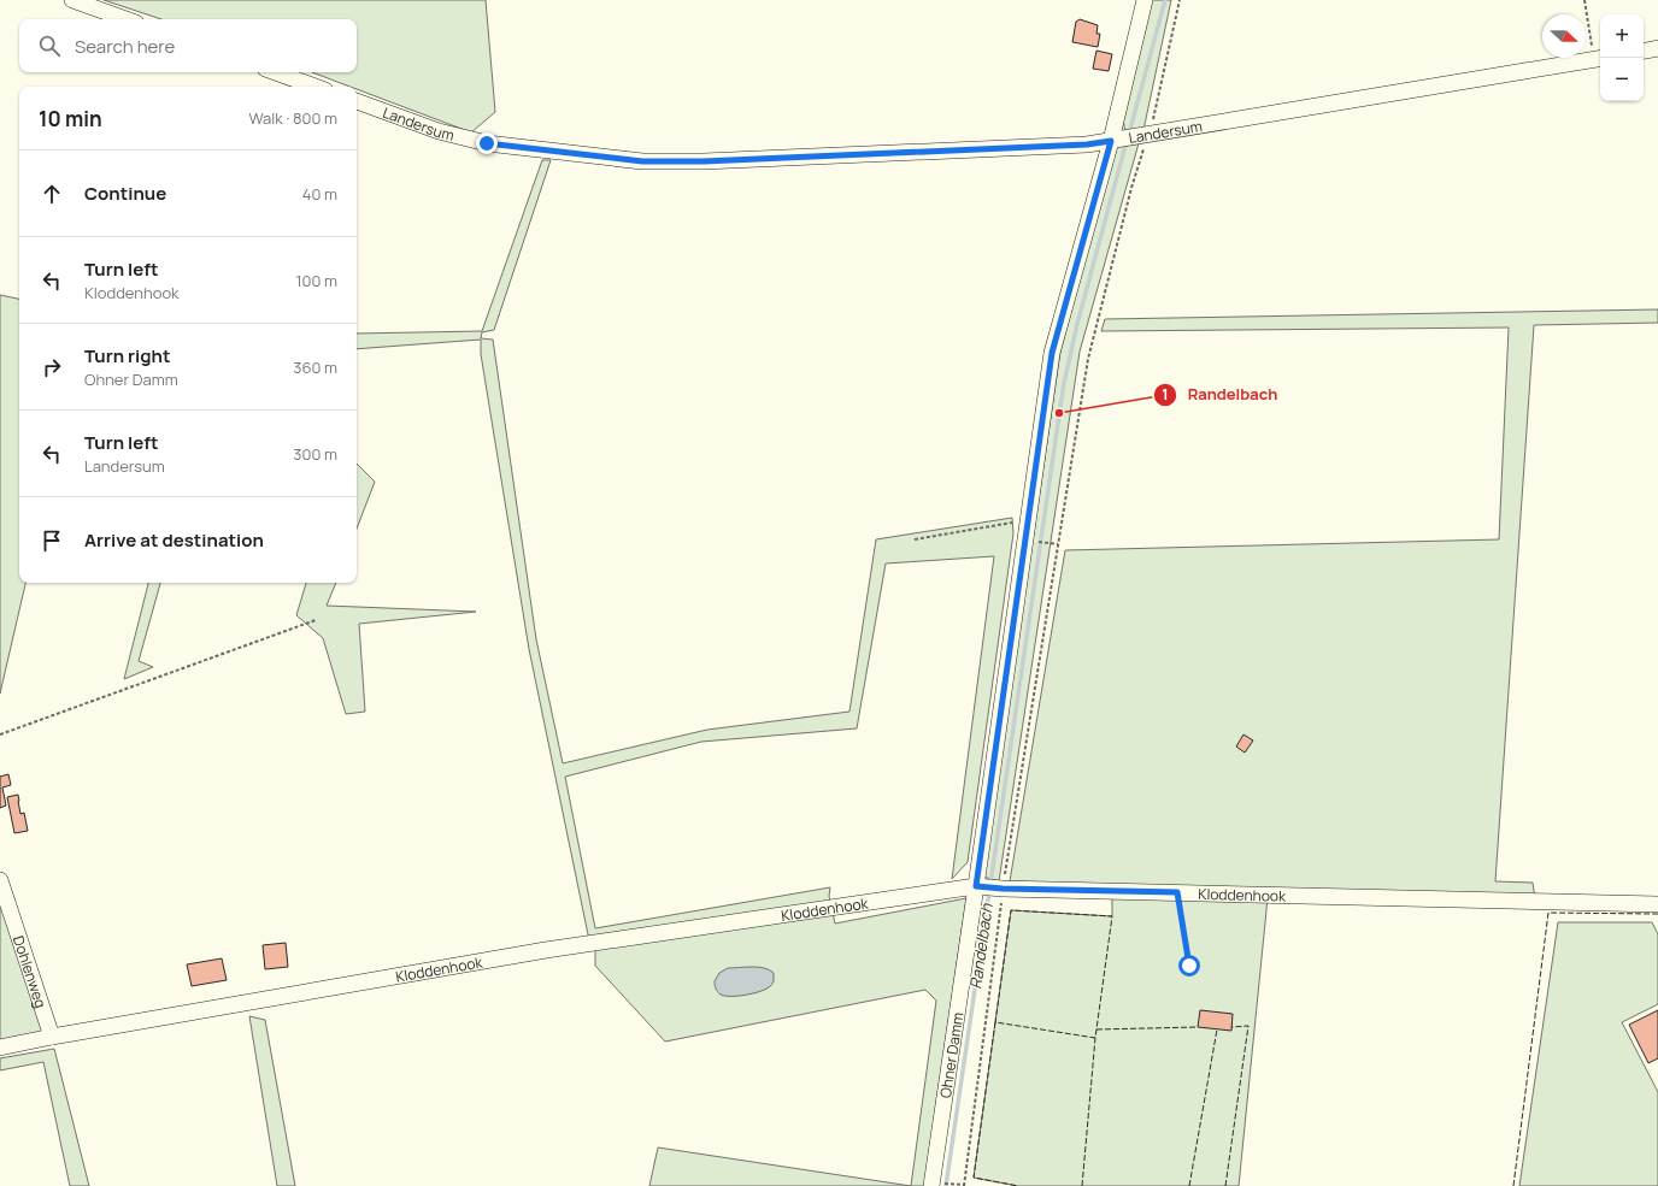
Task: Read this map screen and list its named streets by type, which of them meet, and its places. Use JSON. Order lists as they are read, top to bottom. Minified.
{"streets":{"street":["Landersum","Kloddenhook","Dohlenweg","Ohner Damm"]},"crossings":[["Landersum","Ohner Damm"],["Kloddenhook","Dohlenweg"],["Kloddenhook","Ohner Damm"]],"water":["Randelbach"],"places":["Randelbach"],"north":"right","page":{"map_buttons":["+","−"],"search":"Search here","heading":["10 min","Walk · 800 m"],"list":[["Continue","40 m"],["Turn left","Kloddenhook","100 m"],["Turn right","Ohner Damm","360 m"],["Turn left","Landersum","300 m"],"Arrive at destination"]}}
